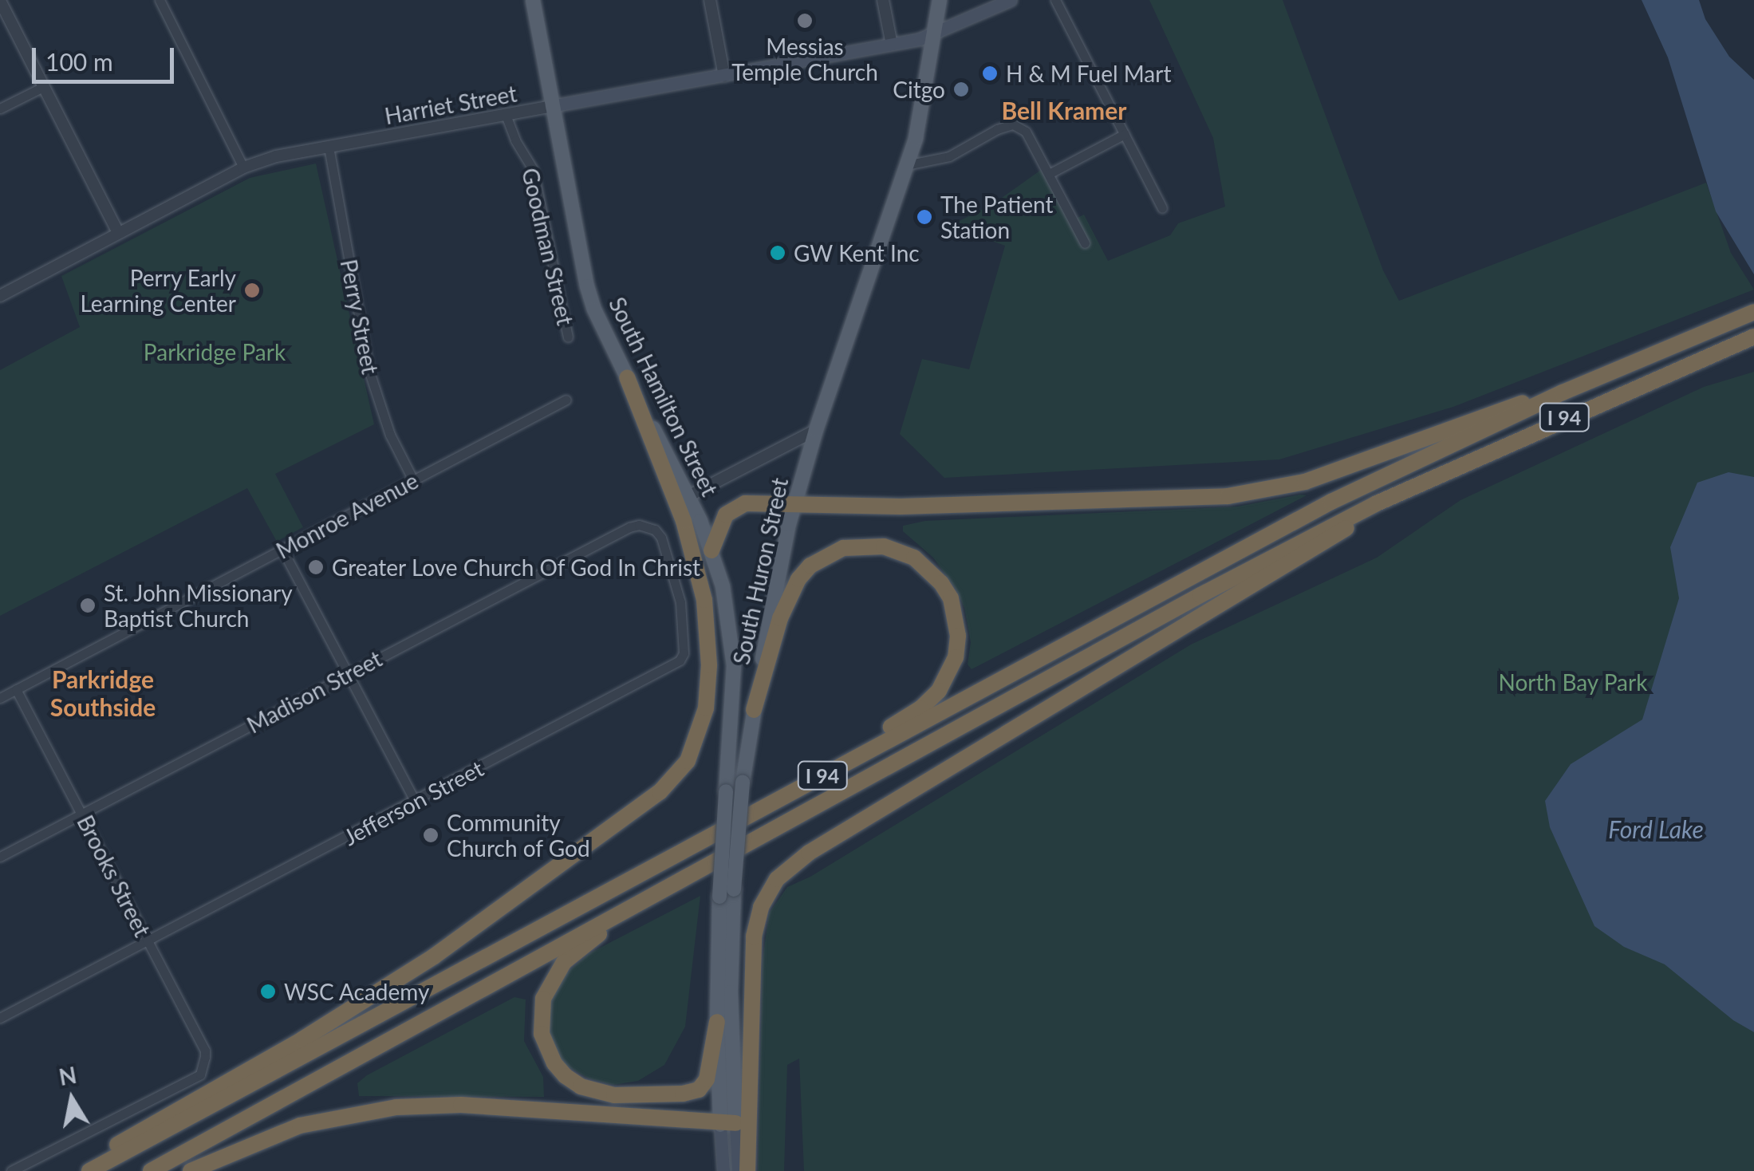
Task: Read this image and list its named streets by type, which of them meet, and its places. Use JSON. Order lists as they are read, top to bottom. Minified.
{"streets":{"highway":["I 94"],"main road":["Harriet Street","South Hamilton Street","South Huron Street"],"street":["Goodman Street","Perry Street","Monroe Avenue","Madison Street","Jefferson Street","Brooks Street"]},"crossings":[["Harriet Street","Goodman Street"],["Harriet Street","Perry Street"],["Harriet Street","South Hamilton Street"],["Harriet Street","South Huron Street"],["Perry Street","Monroe Avenue"],["South Hamilton Street","South Huron Street"],["Monroe Avenue","Brooks Street"],["Madison Street","Jefferson Street"],["Madison Street","Brooks Street"],["Jefferson Street","Brooks Street"]],"districts":["Bell Kramer","Parkridge Southside"],"water":["Ford Lake"],"parks":["Parkridge Park","North Bay Park"],"places":["Messias Temple Church","H & M Fuel Mart","Citgo","The Patient Station","GW Kent Inc","Perry Early Learning Center","Greater Love Church Of God In Christ","St. John Missionary Baptist Church","Community Church of God","WSC Academy"],"scale_bar":"100 m","north":"top"}
